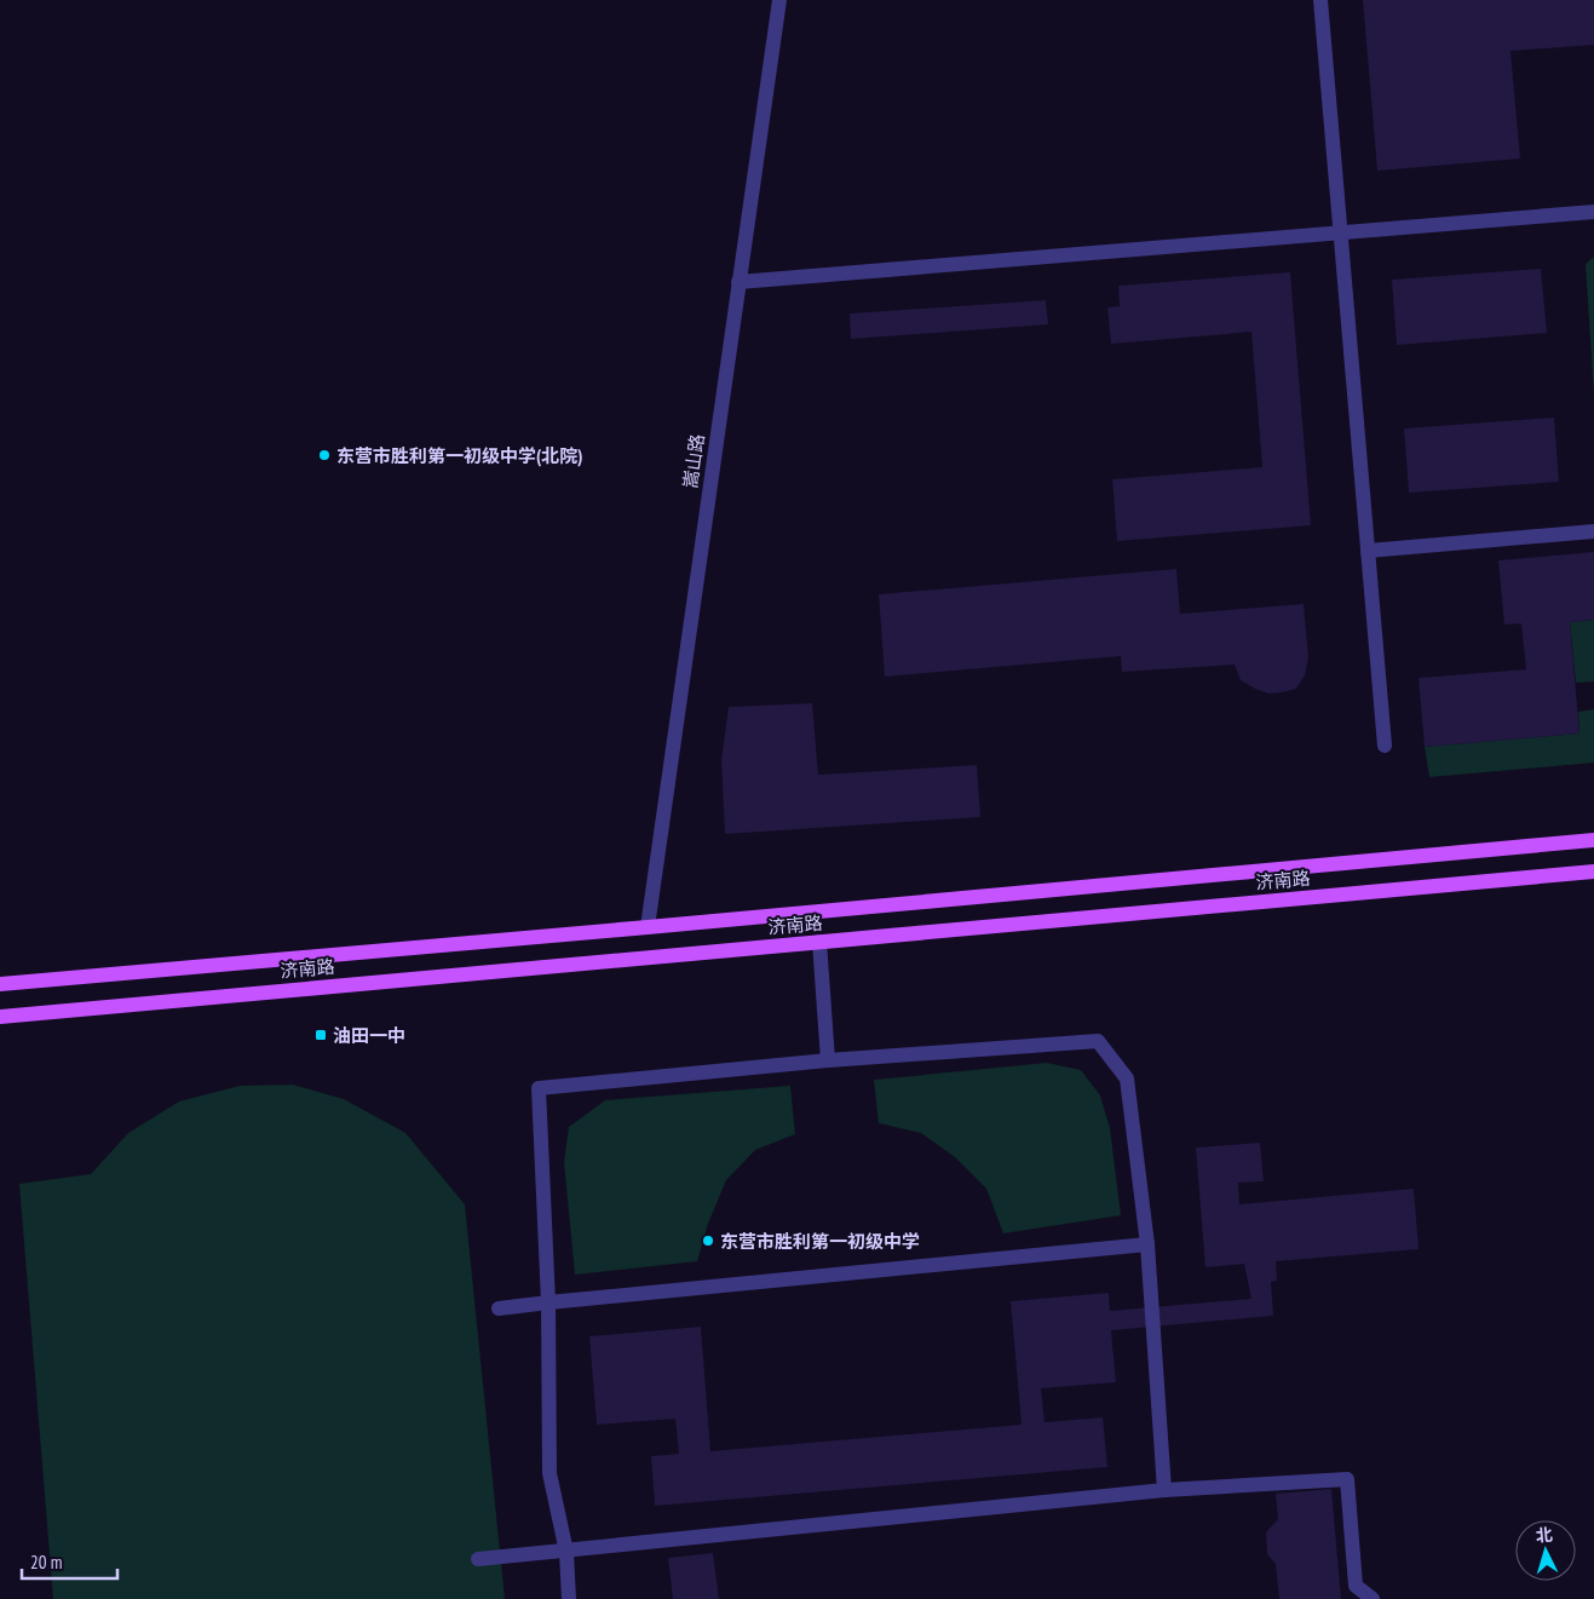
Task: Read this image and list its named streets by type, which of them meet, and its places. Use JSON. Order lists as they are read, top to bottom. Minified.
{"streets":{"main road":["济南路"],"street":["嵩山路"]},"crossings":[["嵩山路","济南路"]],"places":{"other":["东营市胜利第一初级中学(北院)","东营市胜利第一初级中学"],"transit":["油田一中"]},"scale_bar":"20 m","north":"top"}
